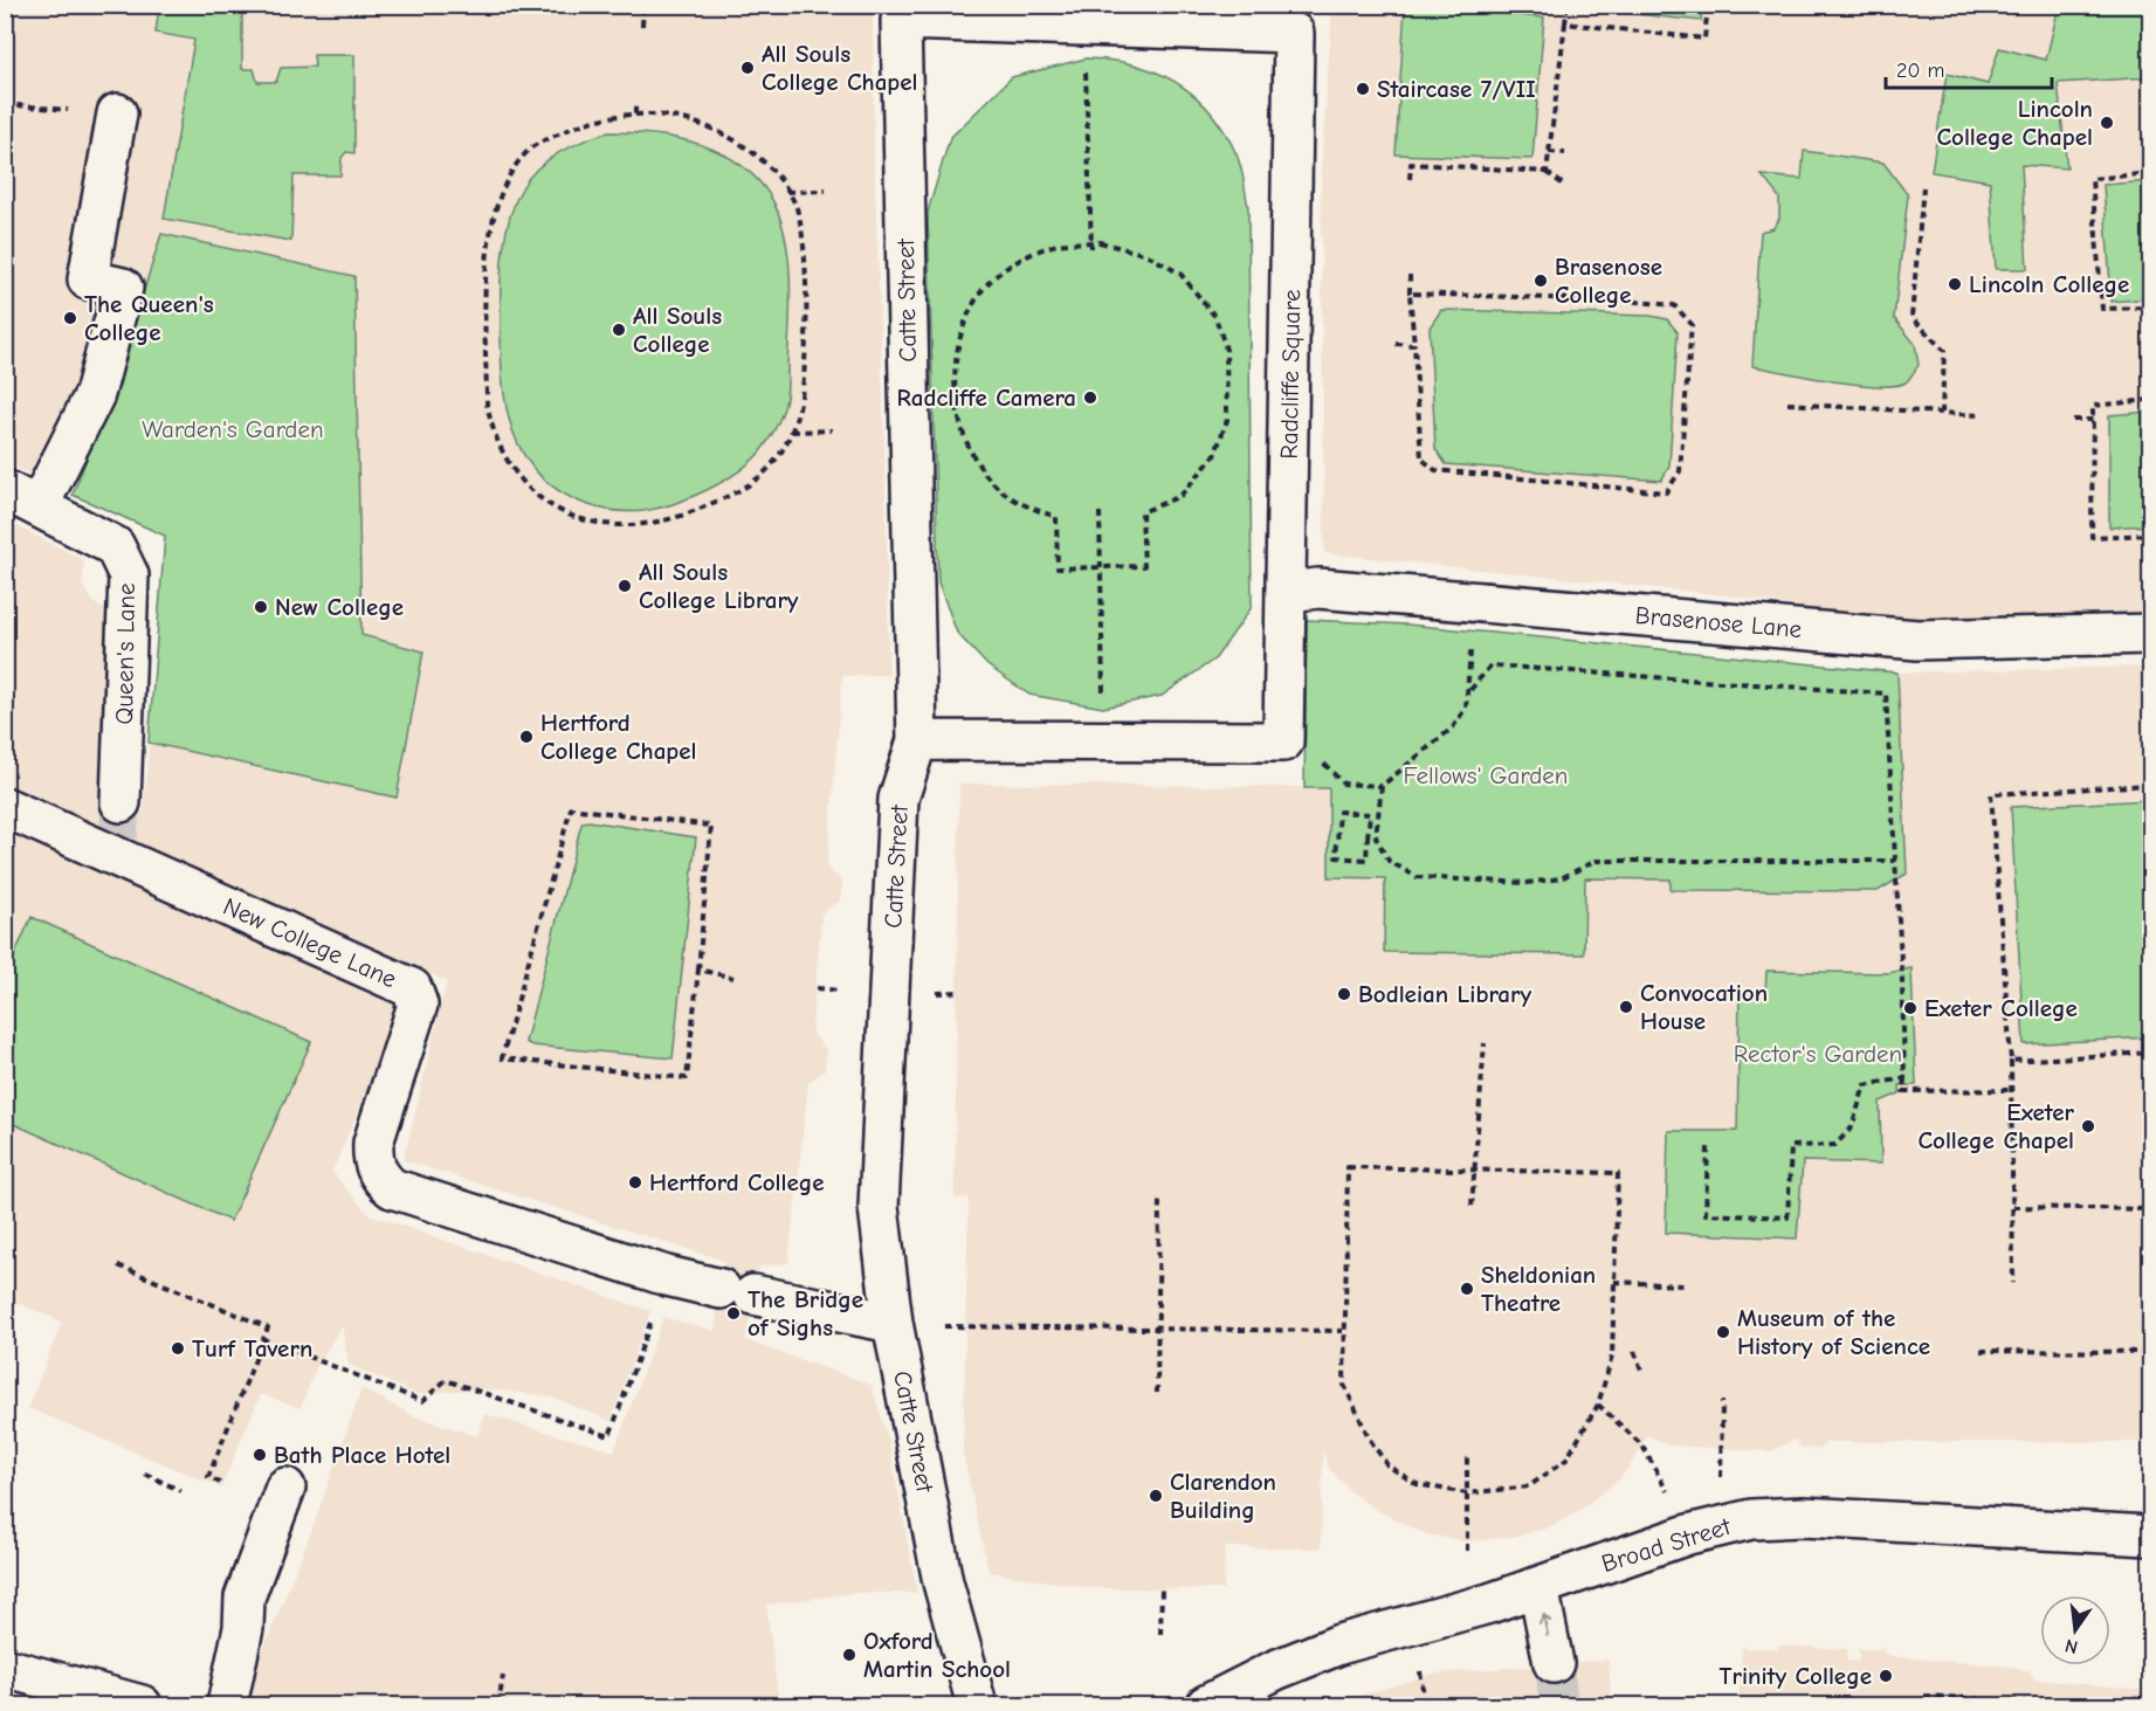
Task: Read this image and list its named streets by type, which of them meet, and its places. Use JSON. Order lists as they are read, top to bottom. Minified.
{"streets":{"street":["Catte Street","Radcliffe Square","Brasenose Lane","Queen's Lane","New College Lane","Broad Street"]},"crossings":[["Catte Street","Radcliffe Square"],["Catte Street","New College Lane"],["Radcliffe Square","Brasenose Lane"],["Queen's Lane","New College Lane"]],"parks":["Warden's Garden","Fellows' Garden","Rector's Garden"],"places":["All Souls College Chapel","Staircase 7/VII","Lincoln College Chapel","Brasenose College","Lincoln College","The Queen's College","All Souls College","Radcliffe Camera","All Souls College Library","New College","Hertford College Chapel","Bodleian Library","Convocation House","Exeter College","Exeter College Chapel","Hertford College","Sheldonian Theatre","The Bridge of Sighs","Museum of the History of Science","Turf Tavern","Bath Place Hotel","Clarendon Building","Oxford Martin School","Trinity College"],"scale_bar":"20 m","north":"bottom"}
